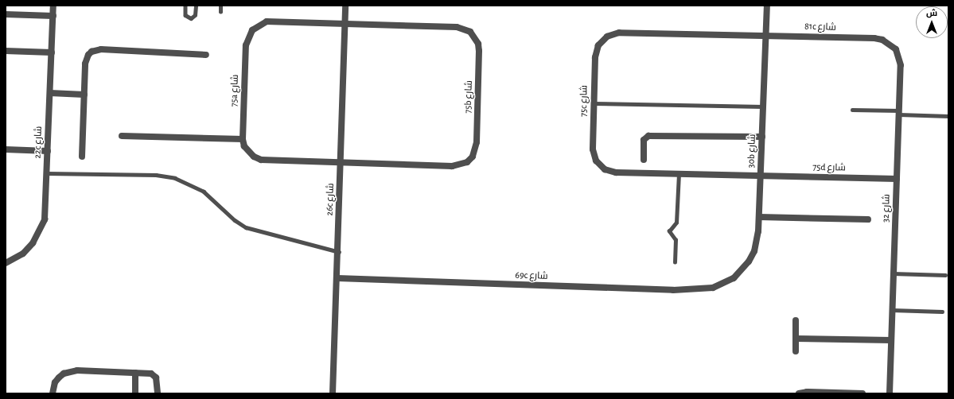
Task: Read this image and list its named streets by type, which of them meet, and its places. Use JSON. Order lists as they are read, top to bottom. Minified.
{"streets":{"street":["81c شارع","75a شارع","75b شارع","75c شارع","22c شارع","30b شارع","75d شارع","26c شارع","شارع 32","69c شارع"]},"crossings":[["81c شارع","75c شارع"],["81c شارع","30b شارع"],["81c شارع","شارع 32"],["75a شارع","75b شارع"],["75a شارع","26c شارع"],["75b شارع","26c شارع"],["75c شارع","30b شارع"],["75c شارع","75d شارع"],["30b شارع","75d شارع"],["30b شارع","69c شارع"],["75d شارع","شارع 32"],["26c شارع","69c شارع"]],"north":"top"}
